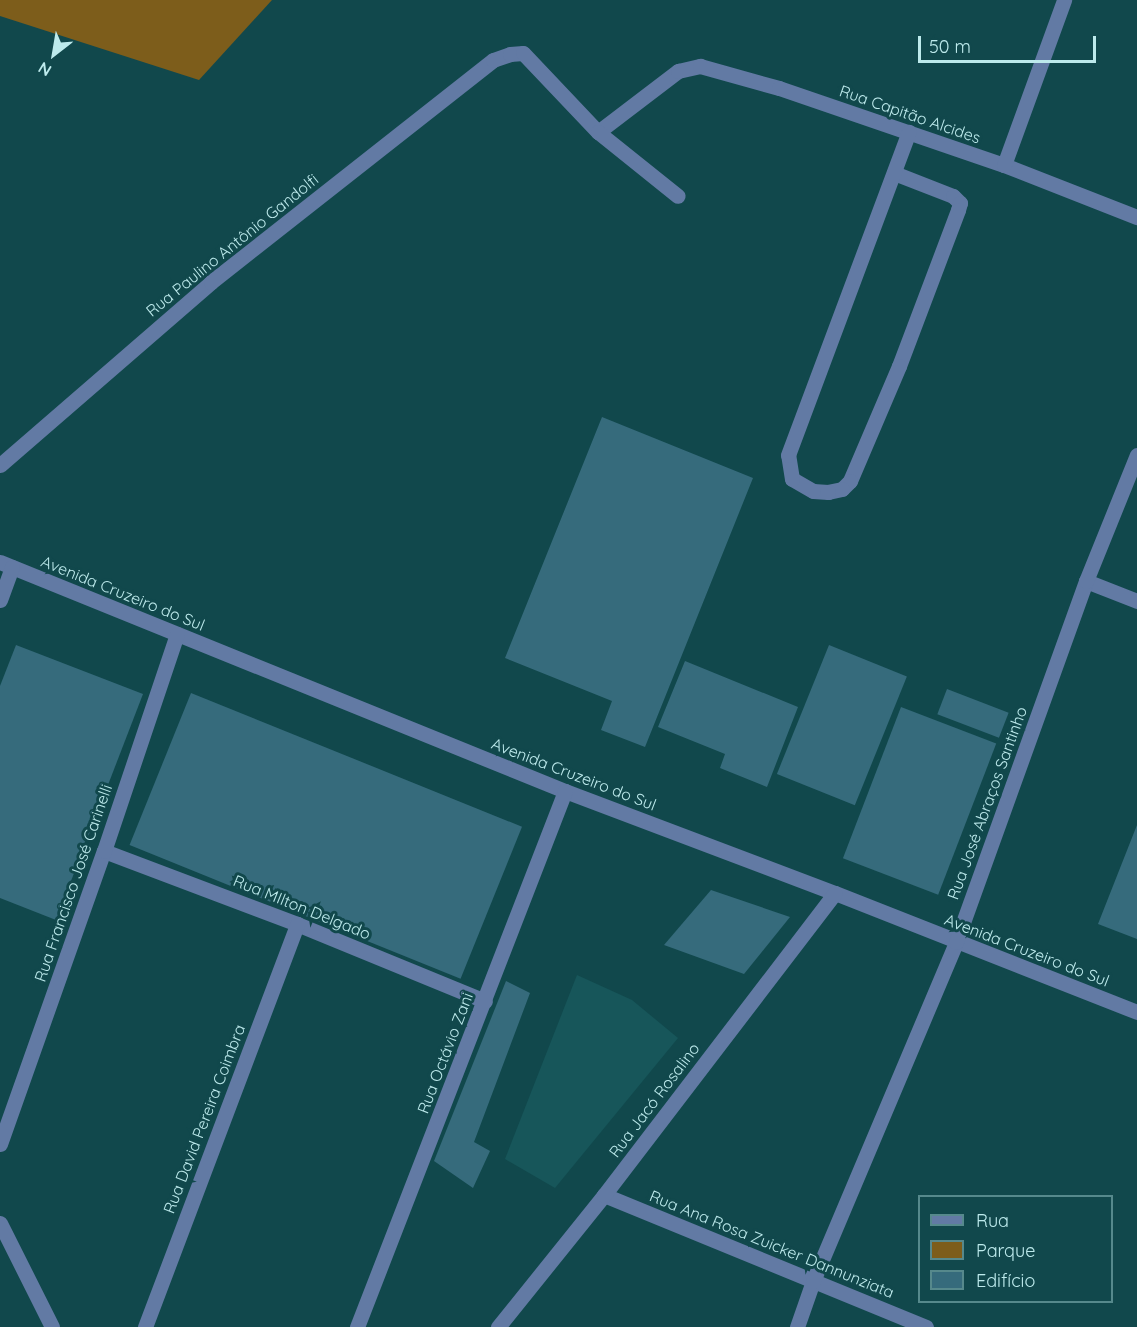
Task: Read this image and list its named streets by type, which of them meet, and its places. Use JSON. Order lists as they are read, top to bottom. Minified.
{"streets":{"street":["Rua Capitão Alcides","Rua Paulino Antônio Gandolfi","Avenida Cruzeiro do Sul","Rua José Abraços Santinho","Rua Francisco José Carinelli","Rua MIlton Delgado","Rua Octávio Zani","Rua Jacó Rosalino","Rua David Pereira Coimbra","Rua Ana Rosa Zuicker Dannunziata"]},"crossings":[["Rua Capitão Alcides","Rua Paulino Antônio Gandolfi"],["Avenida Cruzeiro do Sul","Rua José Abraços Santinho"],["Avenida Cruzeiro do Sul","Rua Francisco José Carinelli"],["Avenida Cruzeiro do Sul","Rua Octávio Zani"],["Avenida Cruzeiro do Sul","Rua Jacó Rosalino"],["Rua José Abraços Santinho","Rua Ana Rosa Zuicker Dannunziata"],["Rua Francisco José Carinelli","Rua MIlton Delgado"],["Rua MIlton Delgado","Rua Octávio Zani"],["Rua MIlton Delgado","Rua David Pereira Coimbra"],["Rua Jacó Rosalino","Rua Ana Rosa Zuicker Dannunziata"]],"legend":["Rua","Parque","Edifício"],"scale_bar":"50 m","north":"bottom left"}
